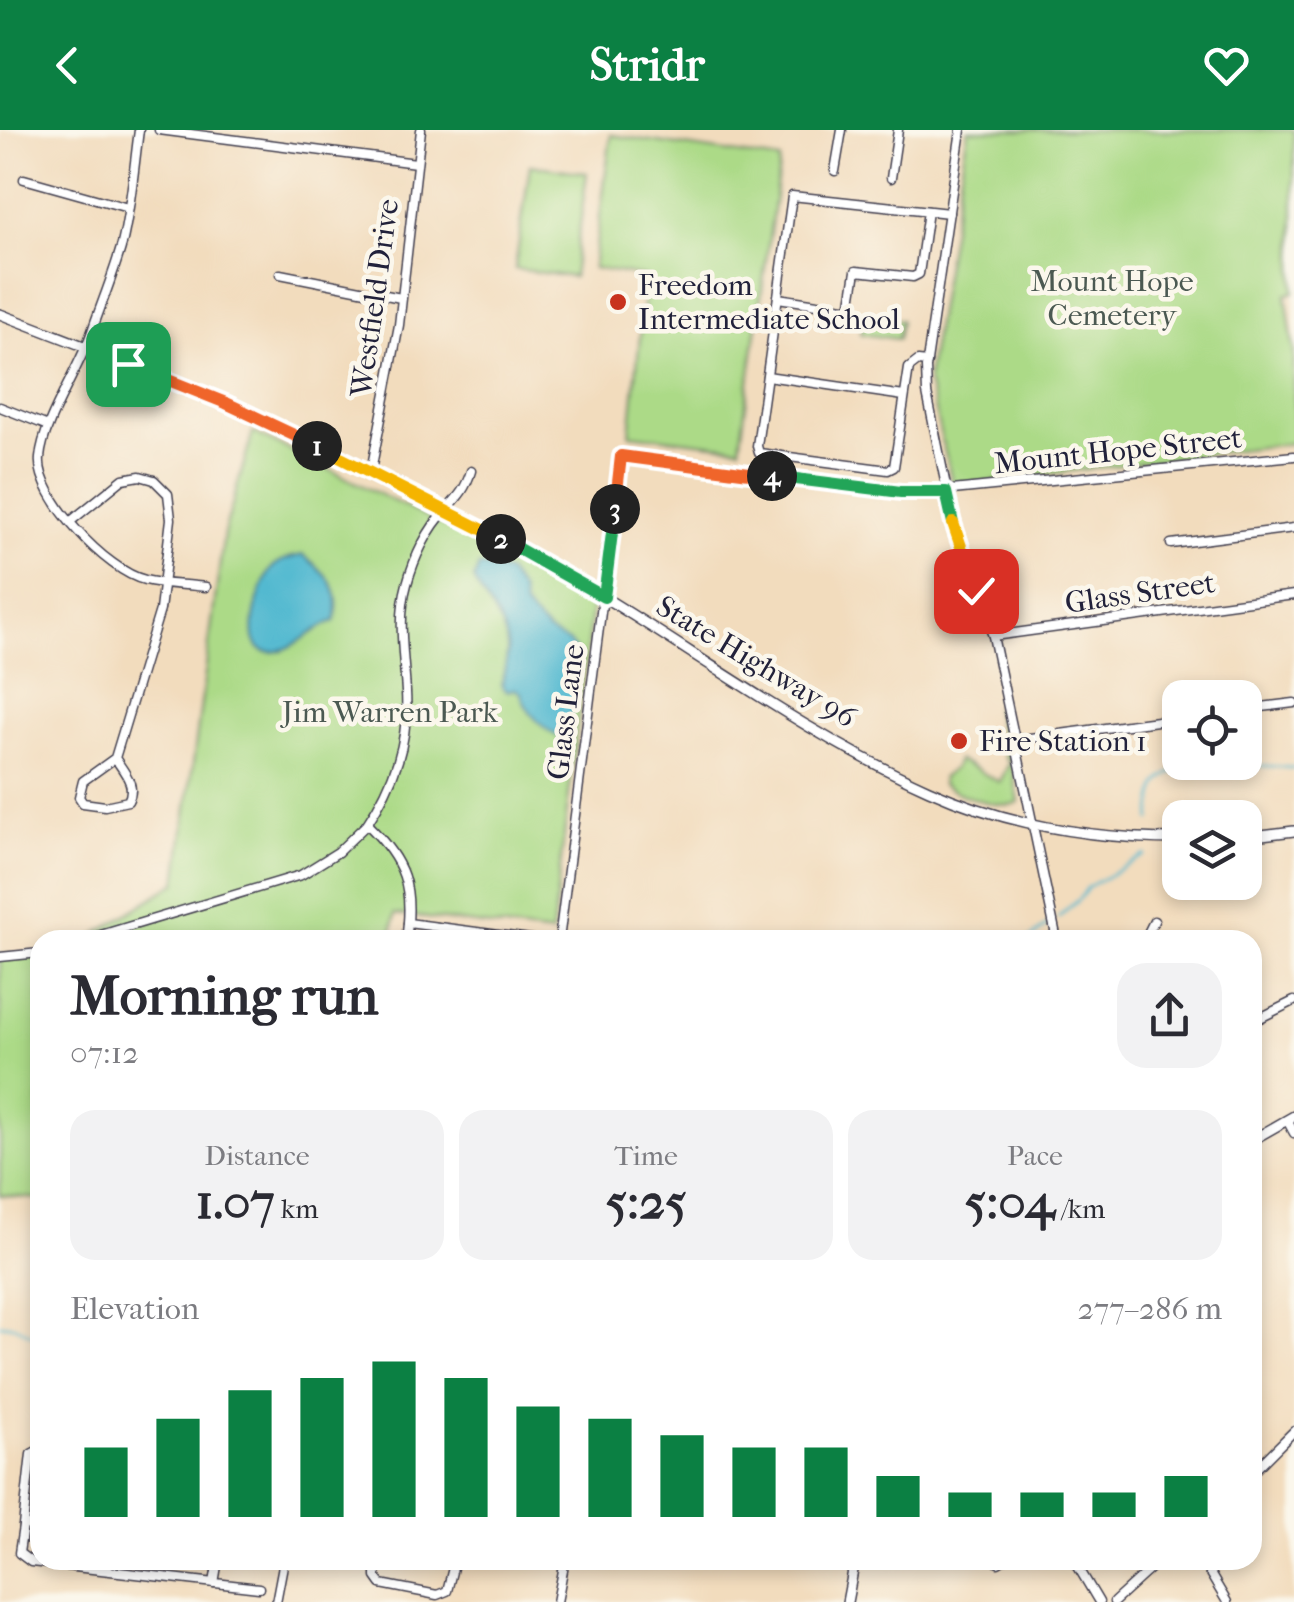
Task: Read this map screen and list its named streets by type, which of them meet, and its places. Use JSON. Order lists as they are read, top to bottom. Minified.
{"streets":{"main road":["State Highway 96"],"street":["Westfield Drive","Mount Hope Street","Glass Street","Glass Lane"]},"crossings":[["Westfield Drive","State Highway 96"],["Mount Hope Street","Glass Lane"],["State Highway 96","Glass Lane"]],"parks":["Mount Hope Cemetery","Jim Warren Park"],"places":["Freedom Intermediate School","Fire Station 1"],"page":{"header":"Stridr","pins":["1","4","3","2"],"heading":["Morning run","07:12"],"stats":[["Distance","1.07 km"],["Time","5:25"],["Pace","5:04 /km"]],"chart":["Elevation","277–286 m"]}}
